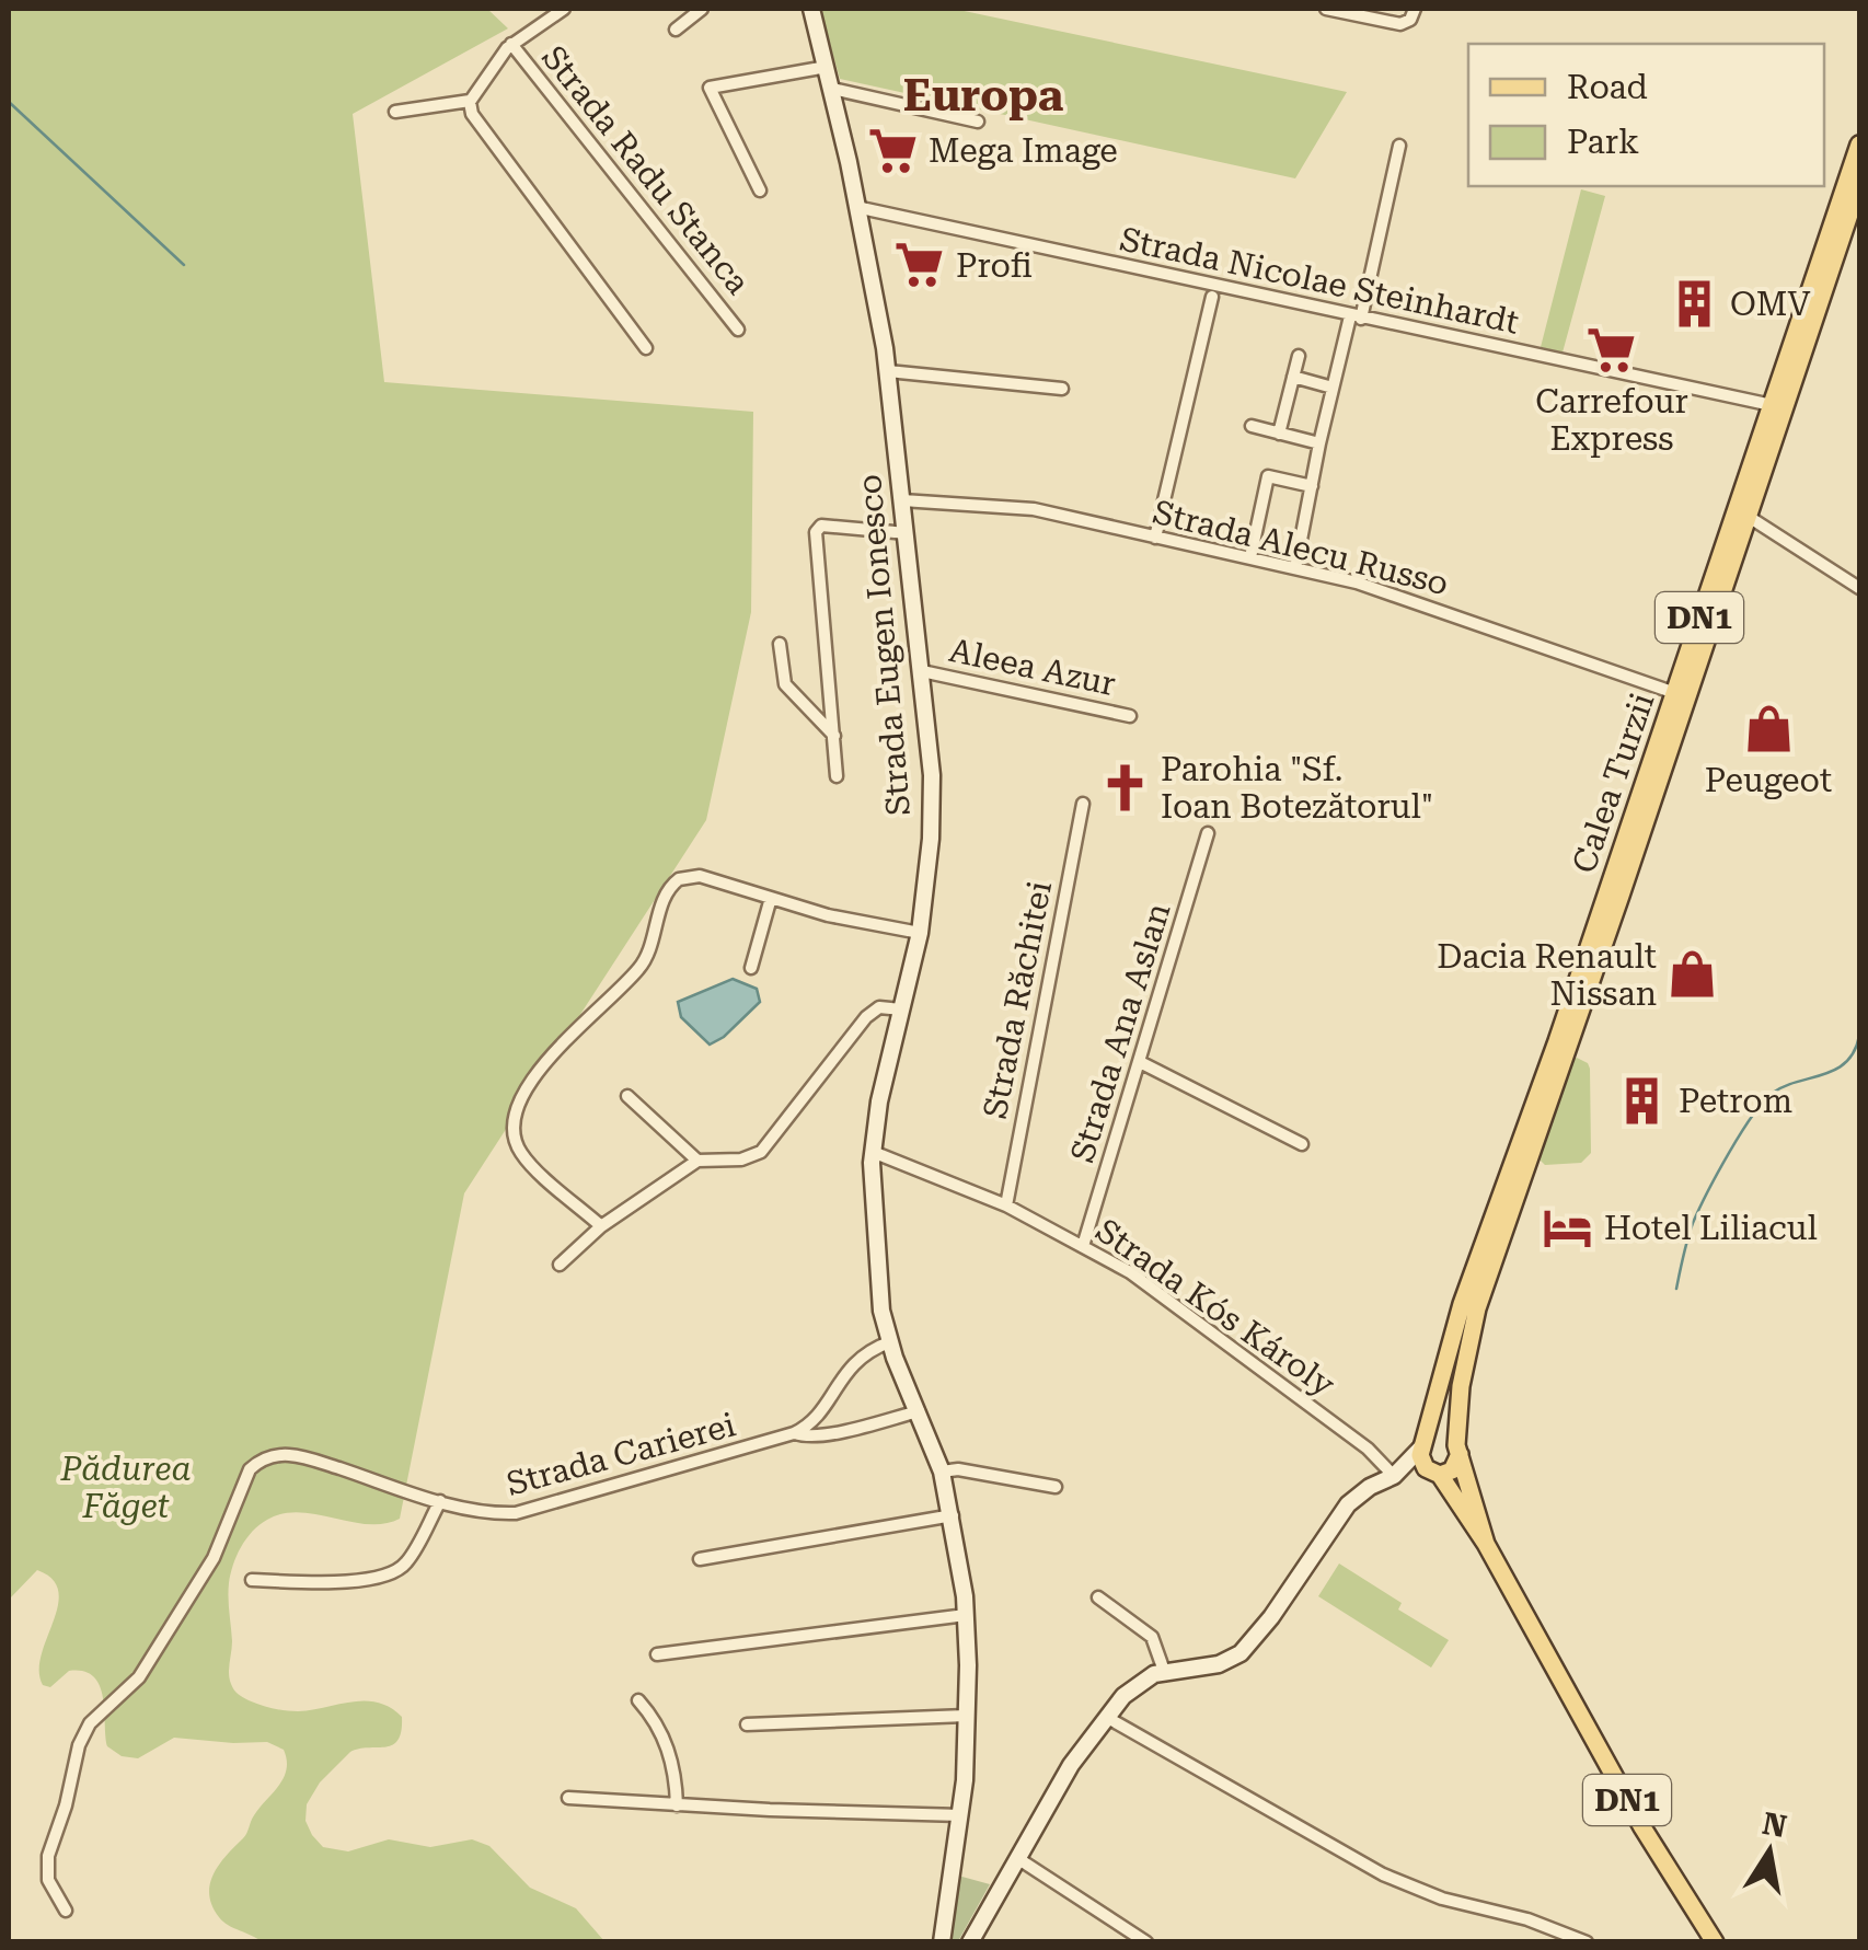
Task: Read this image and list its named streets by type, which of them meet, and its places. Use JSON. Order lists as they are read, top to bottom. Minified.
{"streets":{"main road":["DN1","Calea Turzii"],"street":["Strada Radu Stanca","Strada Nicolae Steinhardt","Strada Alecu Russo","Strada Eugen Ionesco","Aleea Azur","Strada Răchitei","Strada Ana Aslan","Strada Kós Károly","Strada Carierei"]},"crossings":[["Strada Nicolae Steinhardt","Strada Eugen Ionesco"],["Strada Nicolae Steinhardt","Calea Turzii"],["Strada Alecu Russo","Strada Eugen Ionesco"],["Strada Alecu Russo","Calea Turzii"],["Strada Eugen Ionesco","Aleea Azur"],["Strada Eugen Ionesco","Strada Kós Károly"],["Strada Eugen Ionesco","Strada Carierei"],["Strada Răchitei","Strada Kós Károly"],["Strada Ana Aslan","Strada Kós Károly"]],"districts":["Europa"],"parks":["Pădurea Făget"],"places":{"supermarket":["Mega Image","Profi","Carrefour Express"],"building":["OMV","Petrom"],"shop":["Peugeot","Dacia Renault Nissan"],"church":["Parohia \"Sf. Ioan Botezătorul\""],"hotel":["Hotel Liliacul"]},"legend":["Road","Park"],"north":"top"}
